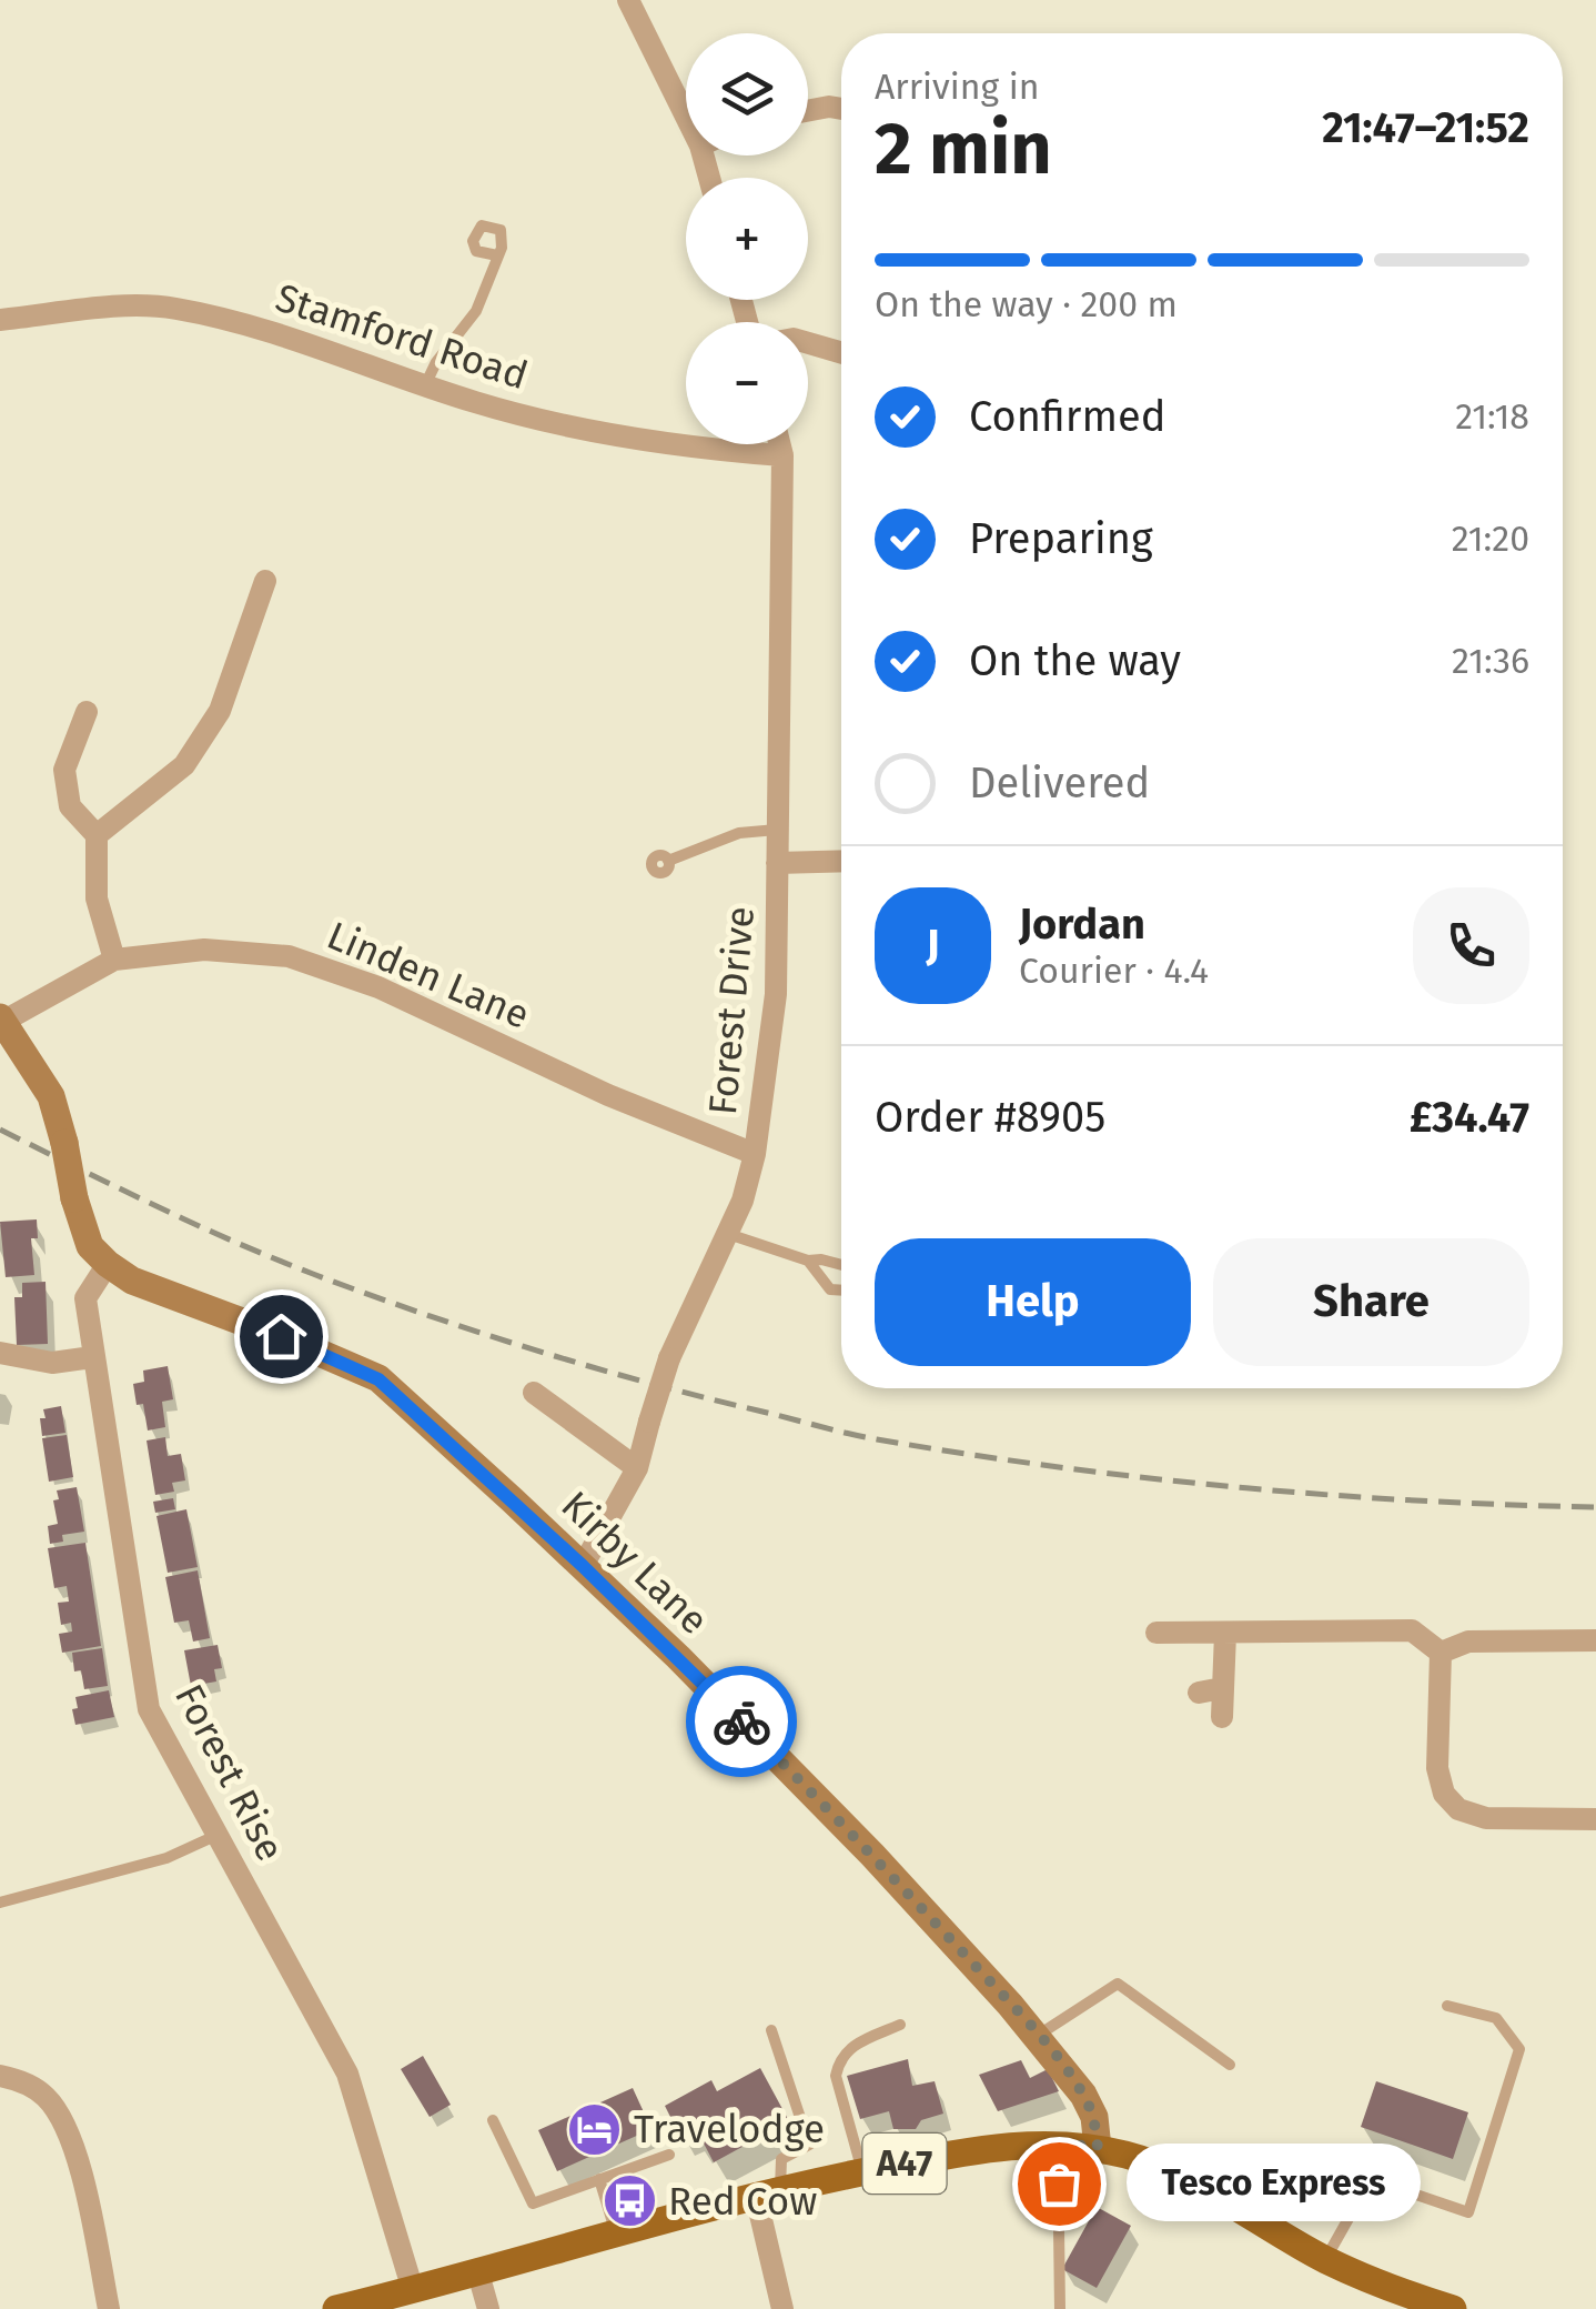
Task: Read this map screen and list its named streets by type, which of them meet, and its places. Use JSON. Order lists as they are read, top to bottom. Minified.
{"streets":{"main road":["A47"],"street":["Stamford Road","Linden Lane","Forest Drive","Kirby Lane","Forest Rise"]},"crossings":[["Stamford Road","Forest Drive"],["Linden Lane","Forest Drive"],["Forest Drive","Kirby Lane"],["Kirby Lane","Forest Rise"],["Kirby Lane","A47"],["Forest Rise","A47"]],"places":{"hotel":["Travelodge"],"other":["Tesco Express"],"bus stop":["Red Cow"]},"page":{"map_buttons":["+","−"],"heading":["2 min","Arriving in","21:47–21:52"],"panel":["Jordan","Courier · 4.4","Order #8905","£34.47"],"bar":"On the way · 200 m","list":[["Confirmed","21:18"],["Preparing","21:20"],["On the way","21:36"],"Delivered"],"round":"J","buttons":["Help","Share"],"bubble":"Tesco Express"}}
